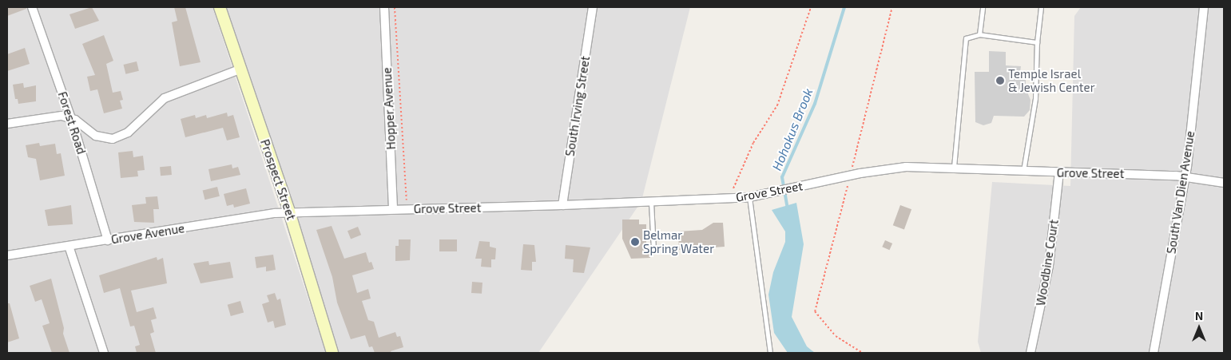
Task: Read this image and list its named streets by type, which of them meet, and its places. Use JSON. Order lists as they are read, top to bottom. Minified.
{"streets":{"main road":["Prospect Street"],"street":["South Irving Street","Hopper Avenue","Forest Road","Grove Street","South Van Dien Avenue","Grove Avenue","Woodbine Court"]},"crossings":[["South Irving Street","Grove Street"],["Hopper Avenue","Grove Street"],["Forest Road","Grove Avenue"],["Grove Street","Prospect Street"],["Grove Street","South Van Dien Avenue"],["Grove Street","Grove Avenue"],["Grove Street","Woodbine Court"],["Prospect Street","Grove Avenue"]],"water":["Hohokus Brook"],"places":["Temple Israel & Jewish Center","Belmar Spring Water"],"north":"top"}
